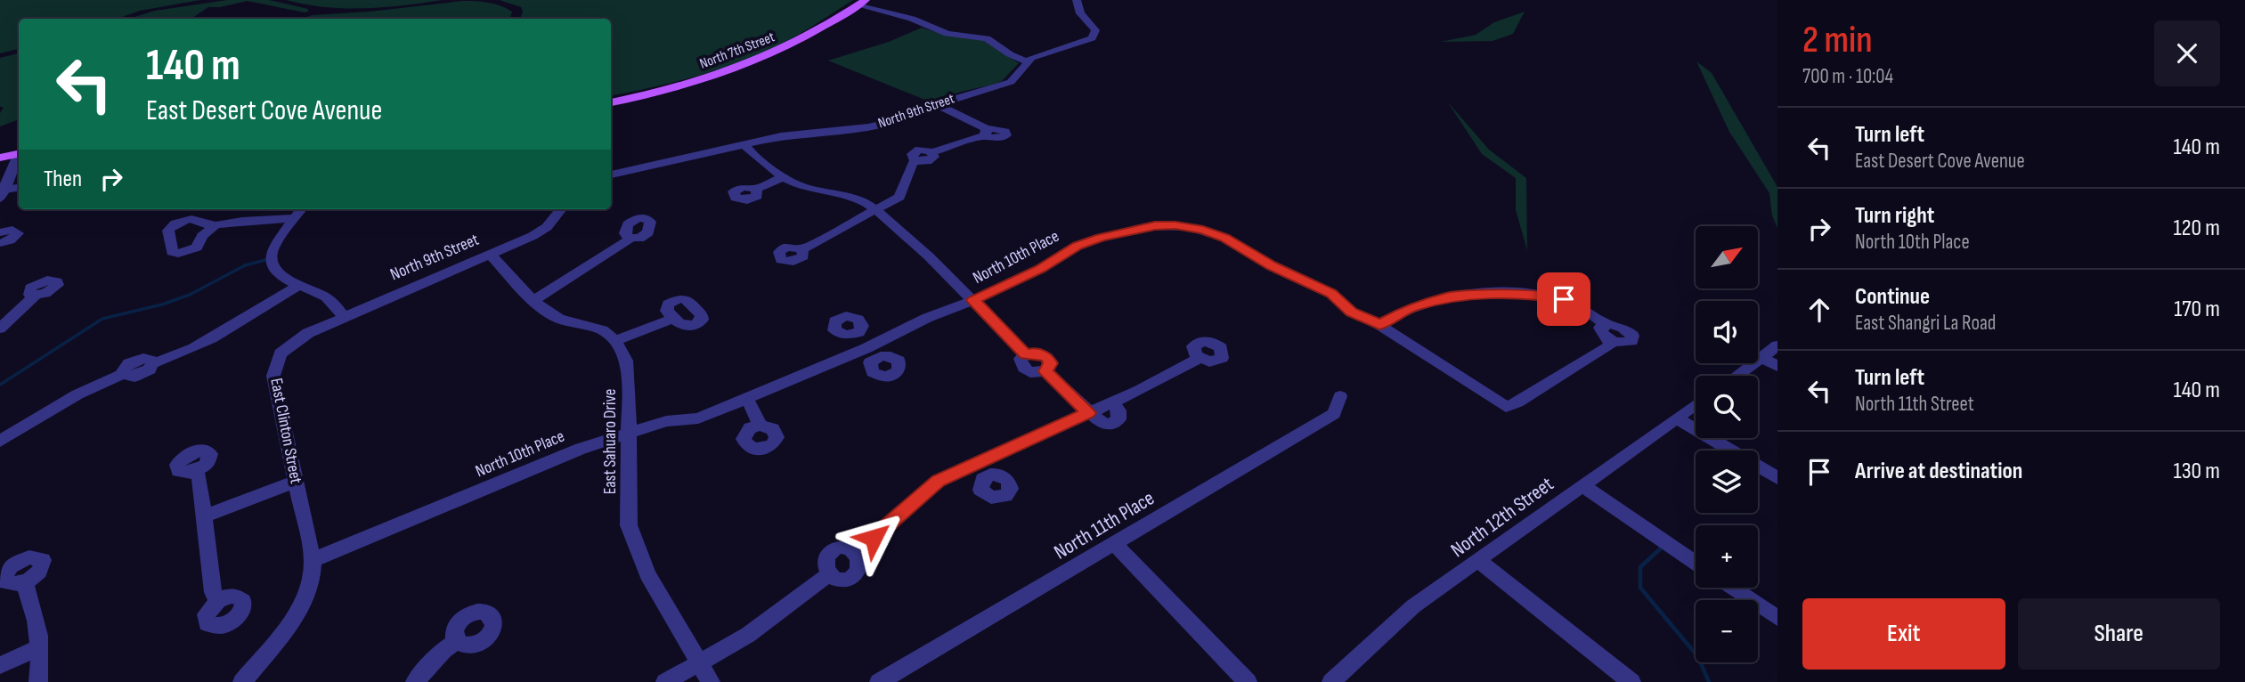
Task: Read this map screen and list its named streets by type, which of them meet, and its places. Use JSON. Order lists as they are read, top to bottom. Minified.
{"streets":{"main road":["North 7th Street"],"street":["North 9th Street","North 10th Place","East Clinton Street","East Sahuaro Drive","North 12th Street","North 11th Place"]},"crossings":[["North 9th Street","East Clinton Street"],["North 10th Place","East Clinton Street"],["North 10th Place","East Sahuaro Drive"]],"north":"top right","page":{"heading":["2 min","700 m · 10:04"],"turn":["140 m","East Desert Cove Avenue"],"list":[{"name":"Turn left","note":"East Desert Cove Avenue","value":"140 m"},{"name":"Turn right","note":"North 10th Place","value":"120 m"},{"name":"Continue","note":"East Shangri La Road","value":"170 m"},{"name":"Turn left","note":"North 11th Street","value":"140 m"},{"name":"Arrive at destination","value":"130 m"}],"then":"Then","map_buttons":["+","−"],"buttons":["Exit","Share"]}}
